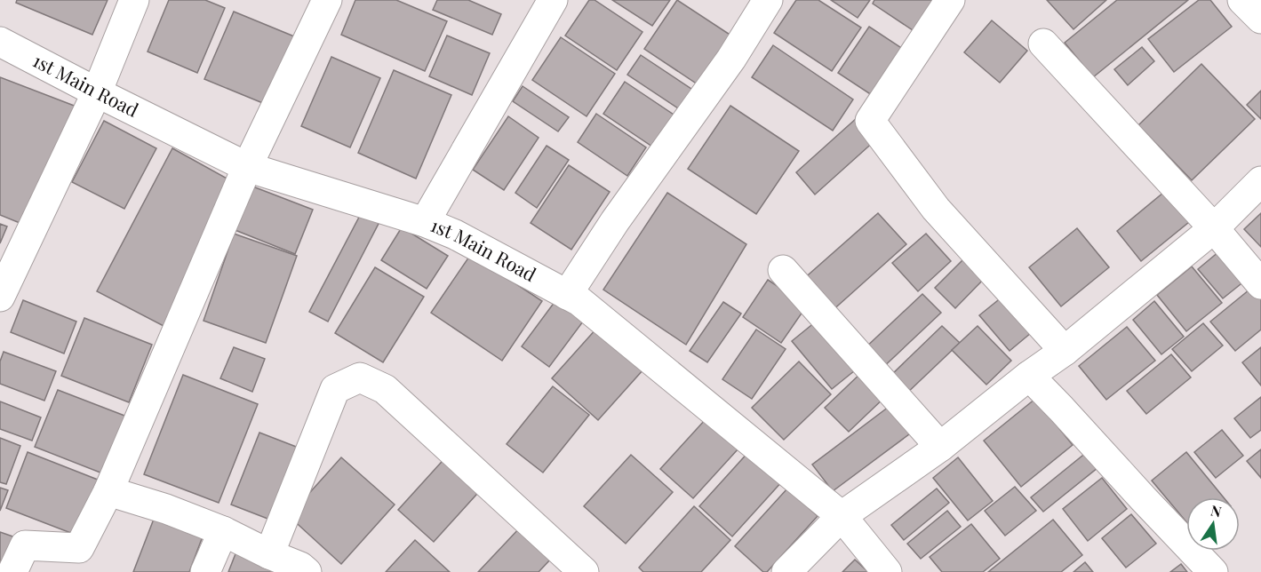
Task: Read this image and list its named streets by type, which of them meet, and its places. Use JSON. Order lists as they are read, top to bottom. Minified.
{"streets":{"street":["1st Main Road"]},"north":"top"}
